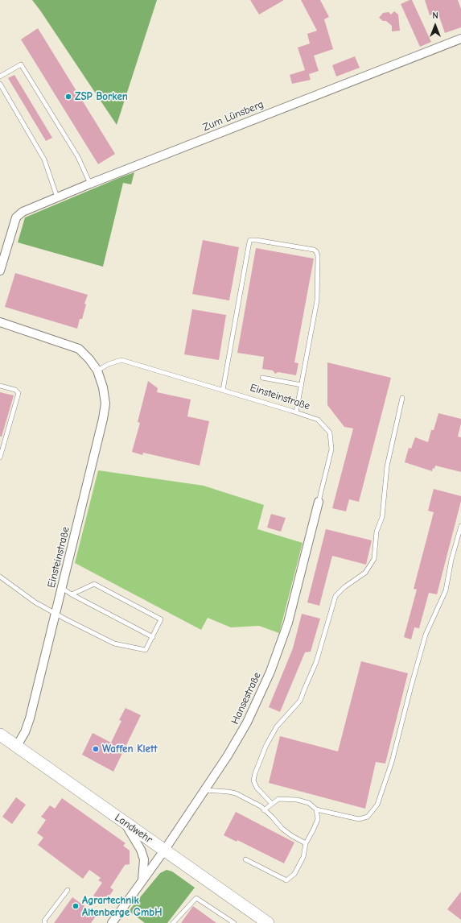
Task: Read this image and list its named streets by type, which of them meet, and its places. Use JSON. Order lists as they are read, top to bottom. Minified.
{"streets":{"main road":["Landwehr"],"street":["Zum Lünsberg","Einsteinstraße","Hansestraße"]},"crossings":[["Einsteinstraße","Hansestraße"],["Einsteinstraße","Landwehr"],["Hansestraße","Landwehr"]],"places":["ZSP Borken","Waffen Klett","Agrartechnik Altenberge GmbH"],"north":"top"}
